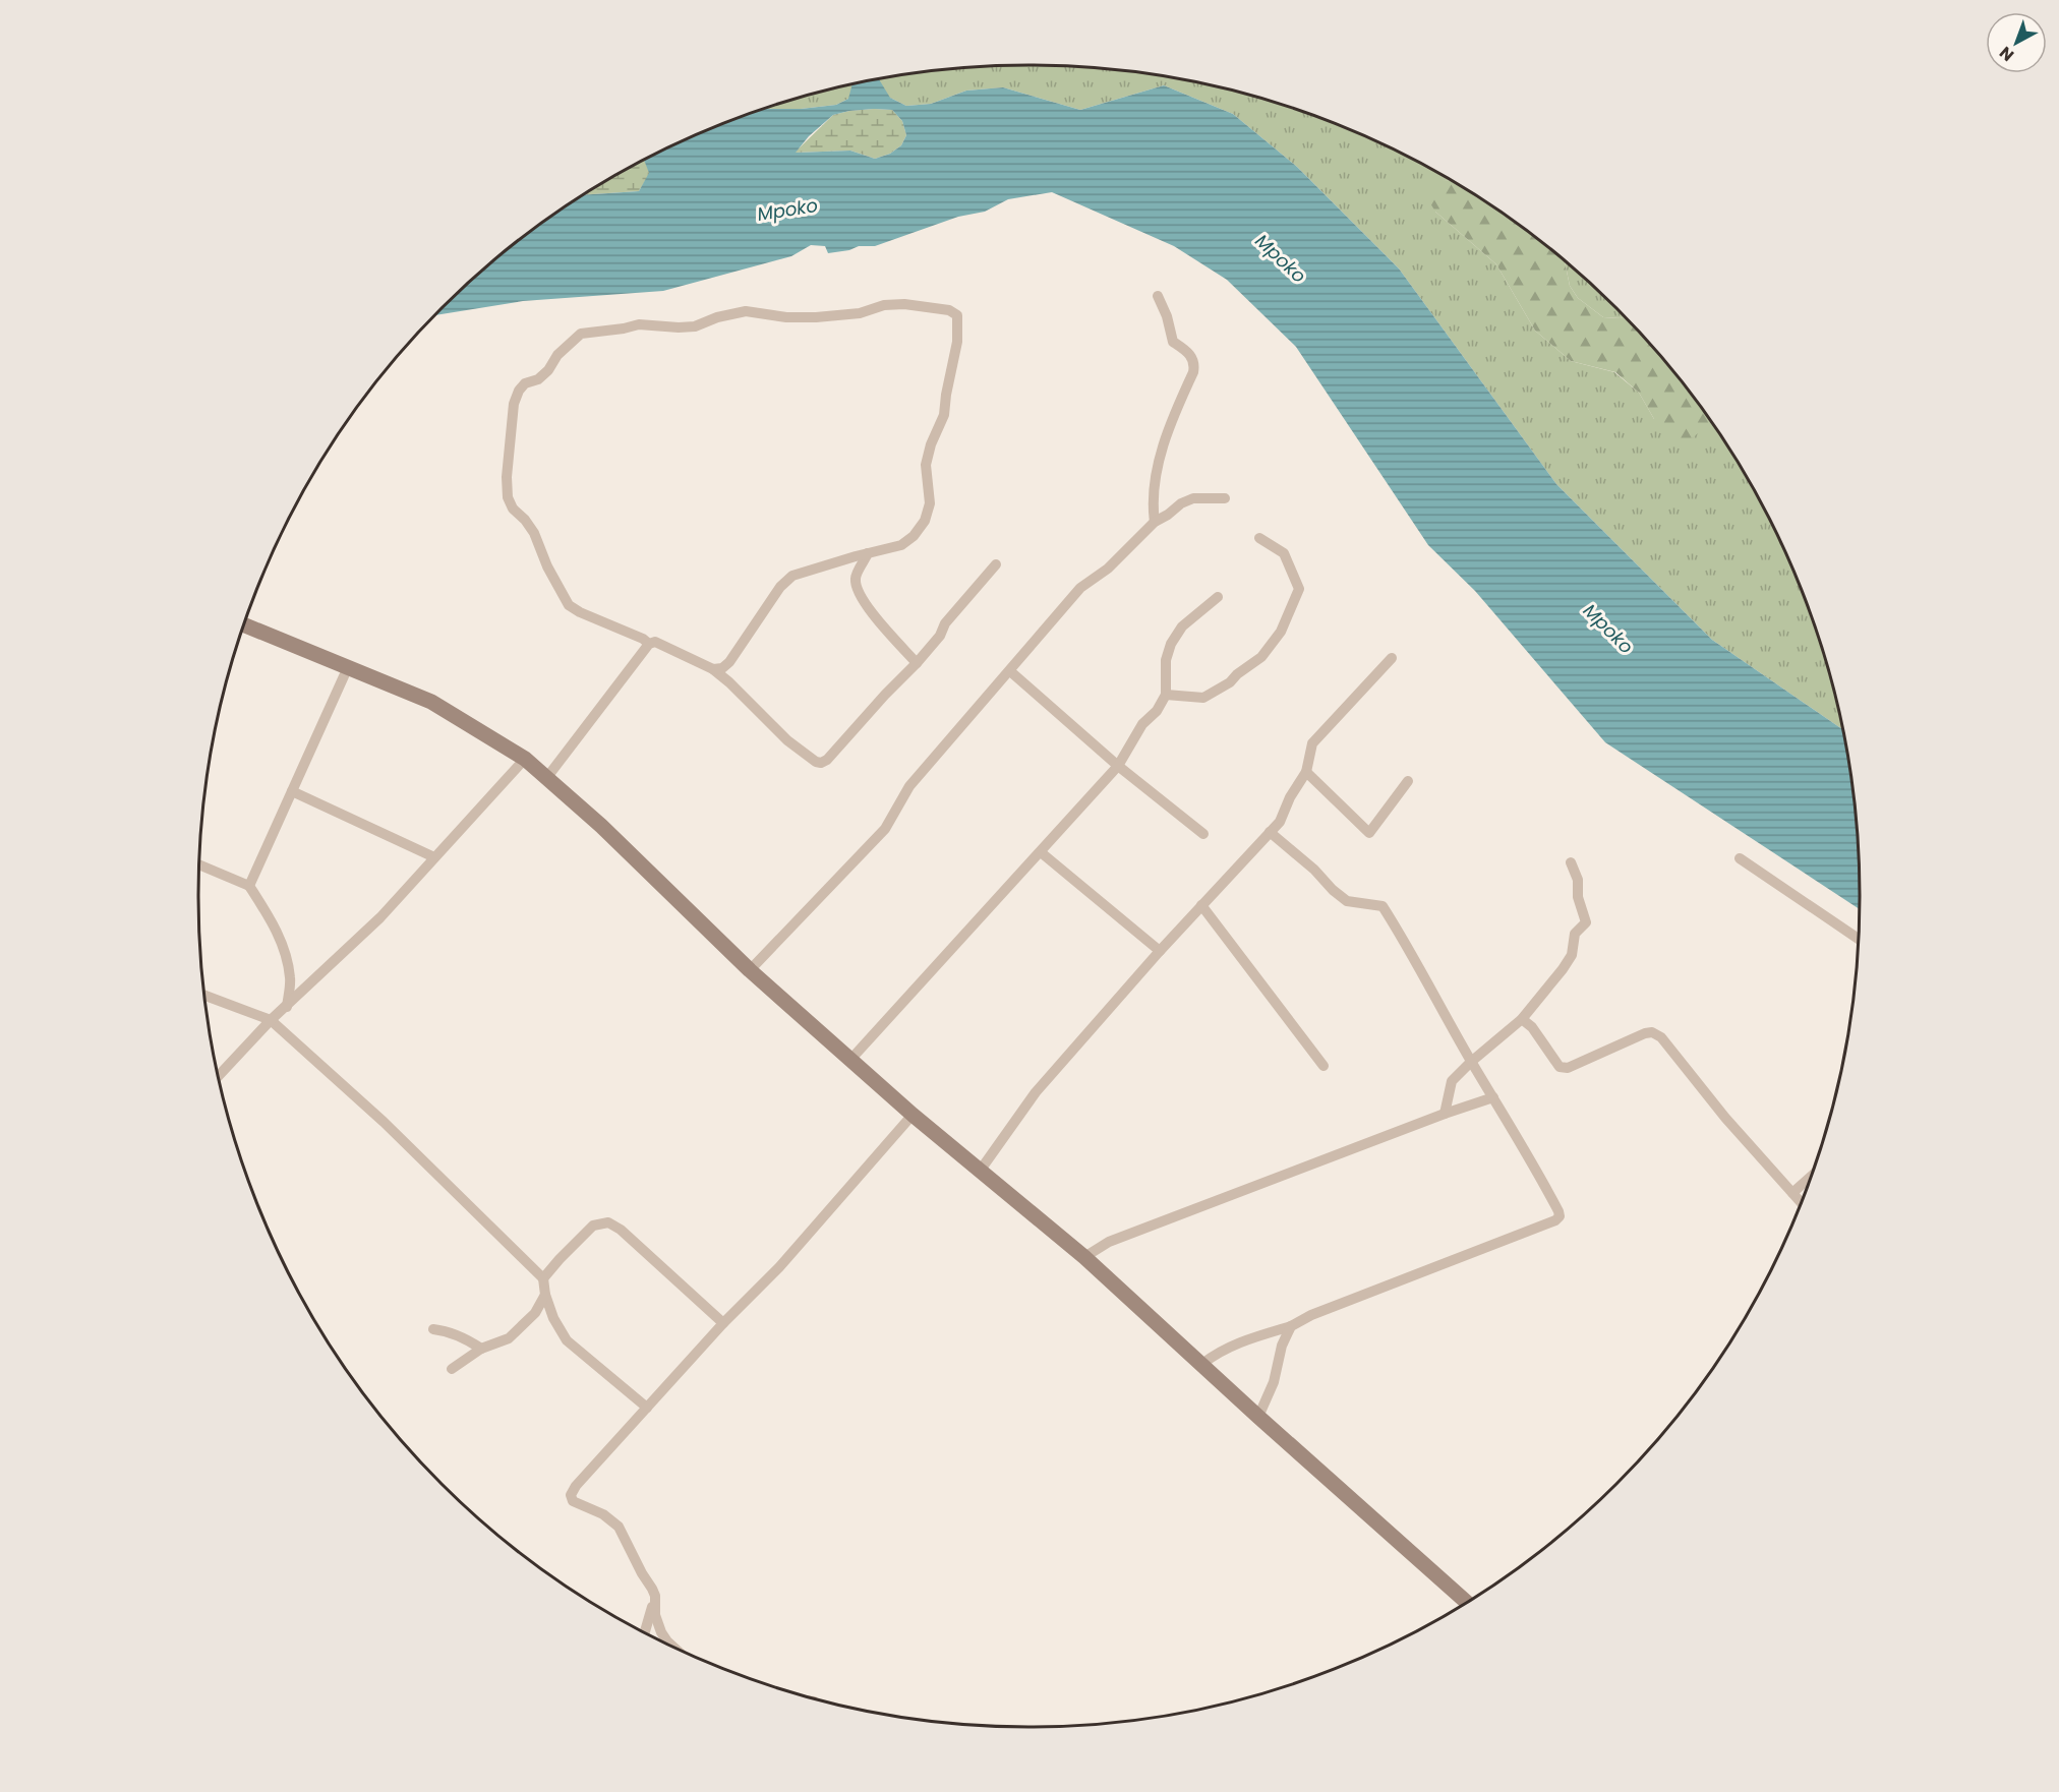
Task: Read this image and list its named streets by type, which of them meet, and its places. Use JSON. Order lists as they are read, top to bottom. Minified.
{"water":["Mpoko"],"north":"bottom left"}
